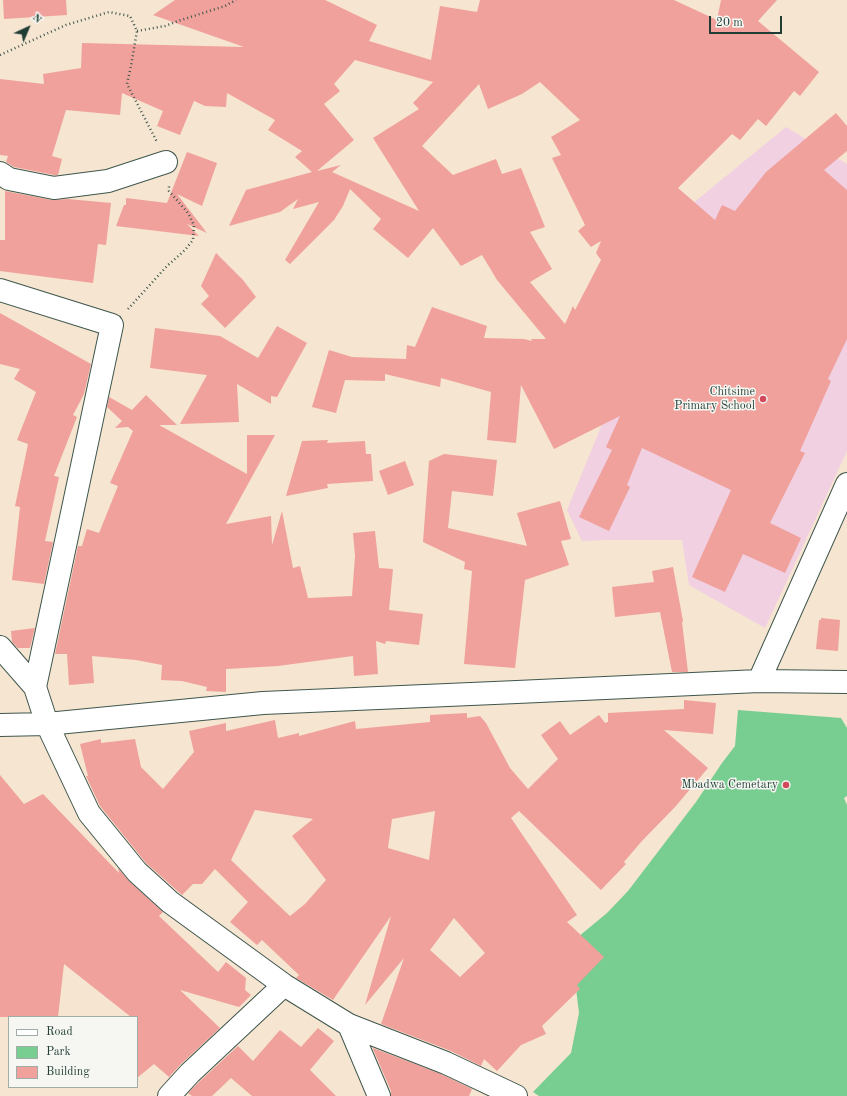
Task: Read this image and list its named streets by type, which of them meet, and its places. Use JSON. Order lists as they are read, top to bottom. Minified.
{"places":["Chitsime Primary School","Mbadwa Cemetary"],"legend":["Road","Park","Building"],"scale_bar":"20 m","north":"top right"}
